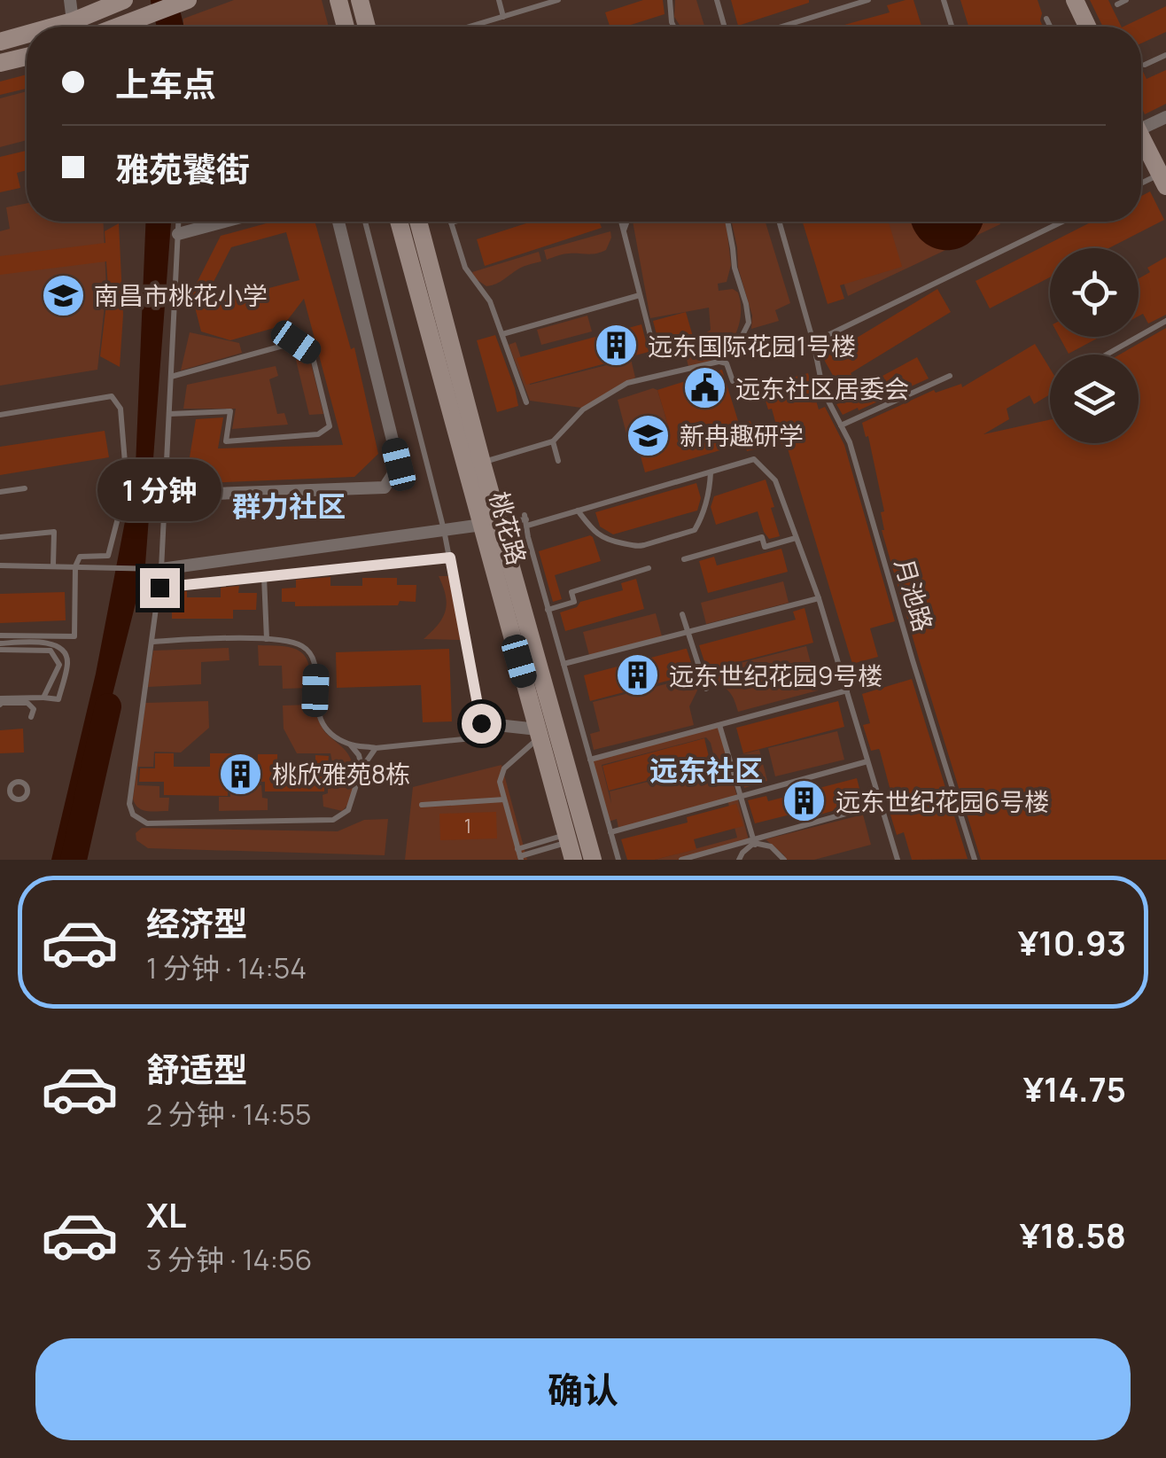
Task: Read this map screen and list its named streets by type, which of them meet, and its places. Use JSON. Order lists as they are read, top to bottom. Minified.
{"streets":{"main road":["桃花路"],"lane":["月池路"]},"districts":["群力社区","远东社区"],"places":{"school or university":["南昌市桃花小学","新冉趣研学"],"building":["远东国际花园1号楼","远东世纪花园9号楼","桃欣雅苑8栋","远东世纪花园6号楼"],"public building":["远东社区居委会"]},"house_numbers":["1"],"page":{"banner":["上车点","雅苑饕街"],"bubble":"1 分钟","list":[{"name":"经济型","note":"1 分钟 · 14:54","value":"¥10.93"},{"name":"舒适型","note":"2 分钟 · 14:55","value":"¥14.75"},{"name":"XL","note":"3 分钟 · 14:56","value":"¥18.58"}],"buttons":"确认"}}
